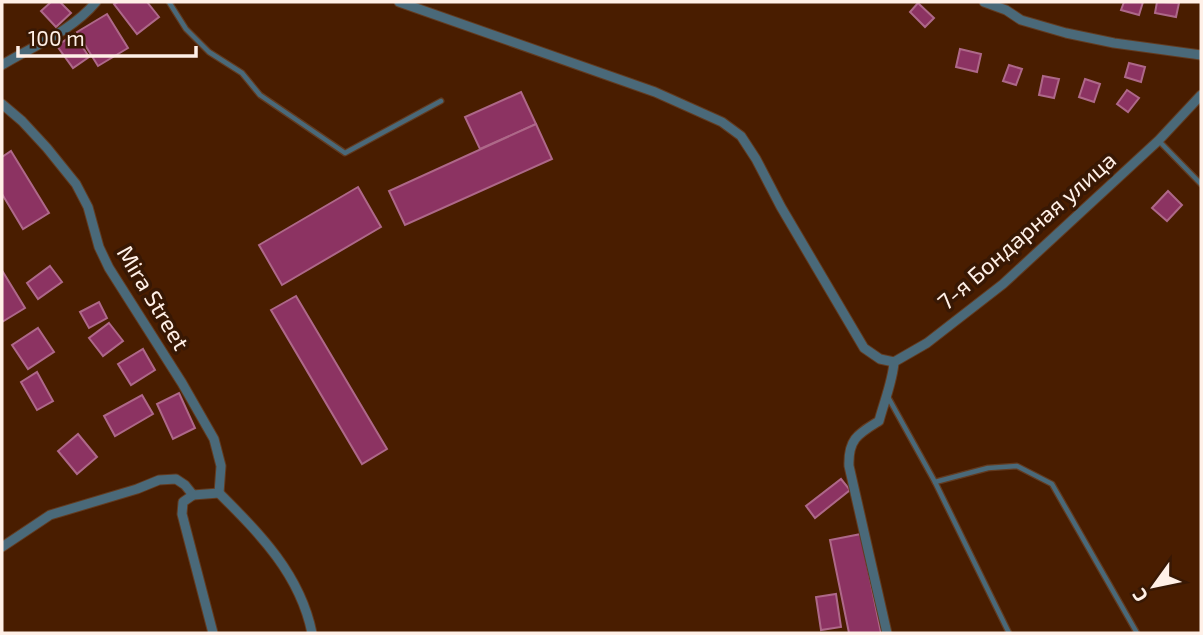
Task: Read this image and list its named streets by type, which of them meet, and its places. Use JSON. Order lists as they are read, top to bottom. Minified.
{"streets":{"street":["7-я Бондарная улица","Mira Street"]},"scale_bar":"100 m","north":"bottom left"}
